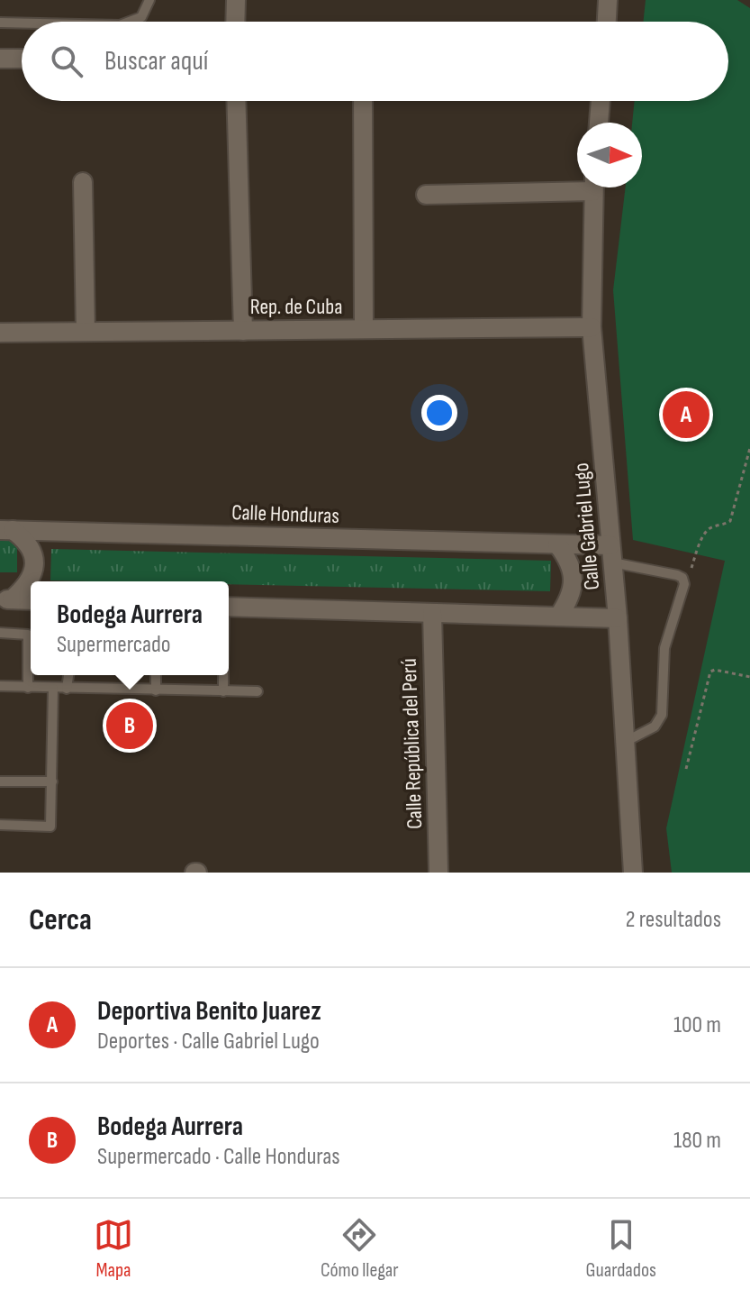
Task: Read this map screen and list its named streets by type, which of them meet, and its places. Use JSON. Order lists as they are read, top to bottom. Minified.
{"streets":{"street":["Rep. de Cuba","Calle Honduras","Calle Gabriel Lugo","Calle República del Perú"]},"crossings":[["Rep. de Cuba","Calle Gabriel Lugo"],["Calle Honduras","Calle Gabriel Lugo"]],"north":"right","page":{"search":"Buscar aquí","pins":["A","B"],"popup":["Bodega Aurrera","Supermercado"],"heading":["Cerca","2 resultados"],"list":[{"mark":"A","name":"Deportiva Benito Juarez","note":"Deportes · Calle Gabriel Lugo","value":"100 m"},{"mark":"B","name":"Bodega Aurrera","note":"Supermercado · Calle Honduras","value":"180 m"}],"nav":["Mapa","Cómo llegar","Guardados"]}}
